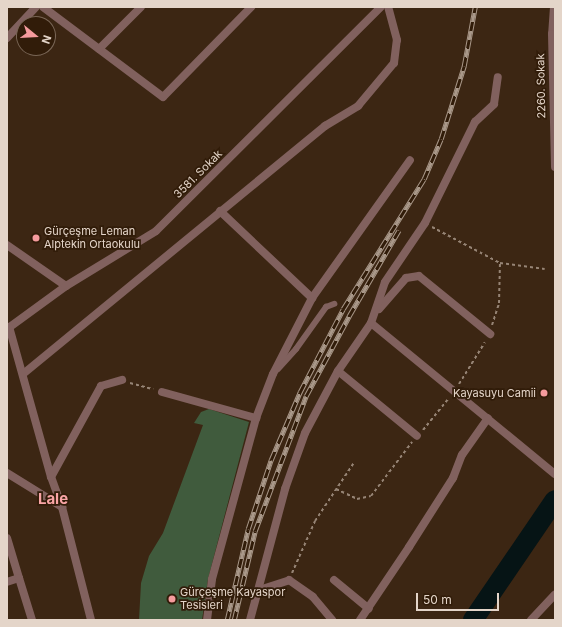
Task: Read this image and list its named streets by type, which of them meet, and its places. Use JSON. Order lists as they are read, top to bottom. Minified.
{"streets":{"street":["2260. Sokak","3581. Sokak"]},"districts":["Lale"],"places":["Gürçeşme Leman Alptekin Ortaokulu","Kayasuyu Camii","Gürçeşme Kayaspor Tesisleri"],"scale_bar":"50 m","north":"right"}
